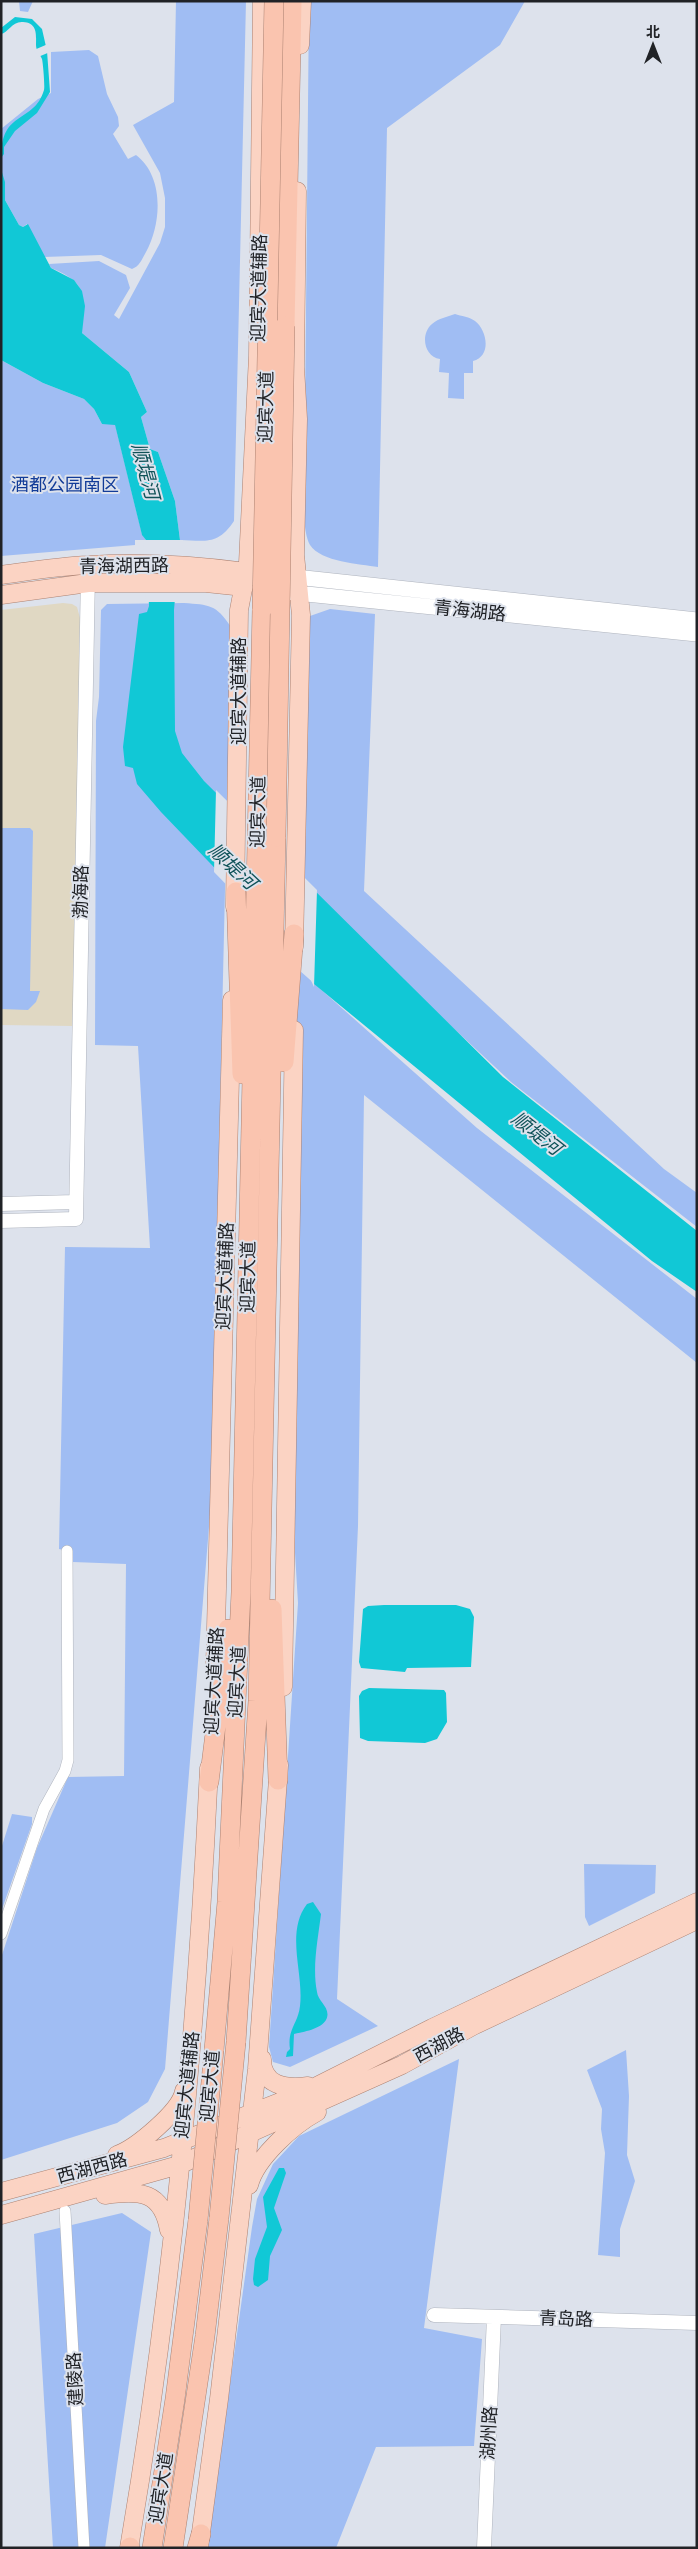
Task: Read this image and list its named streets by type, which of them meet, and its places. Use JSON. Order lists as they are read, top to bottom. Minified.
{"streets":{"highway":["迎宾大道"],"main road":["迎宾大道辅路","青海湖西路","青海湖路","西湖路","西湖西路"],"street":["渤海路","青岛路","建陵路","湖州路"]},"crossings":[["迎宾大道辅路","青海湖西路"],["迎宾大道辅路","青海湖路"],["迎宾大道辅路","西湖路"],["迎宾大道辅路","西湖西路"],["青海湖西路","青海湖路"],["青海湖西路","渤海路"],["西湖路","西湖西路"],["青岛路","湖州路"]],"water":["顺堤河"],"parks":["酒都公园南区"],"north":"top"}
